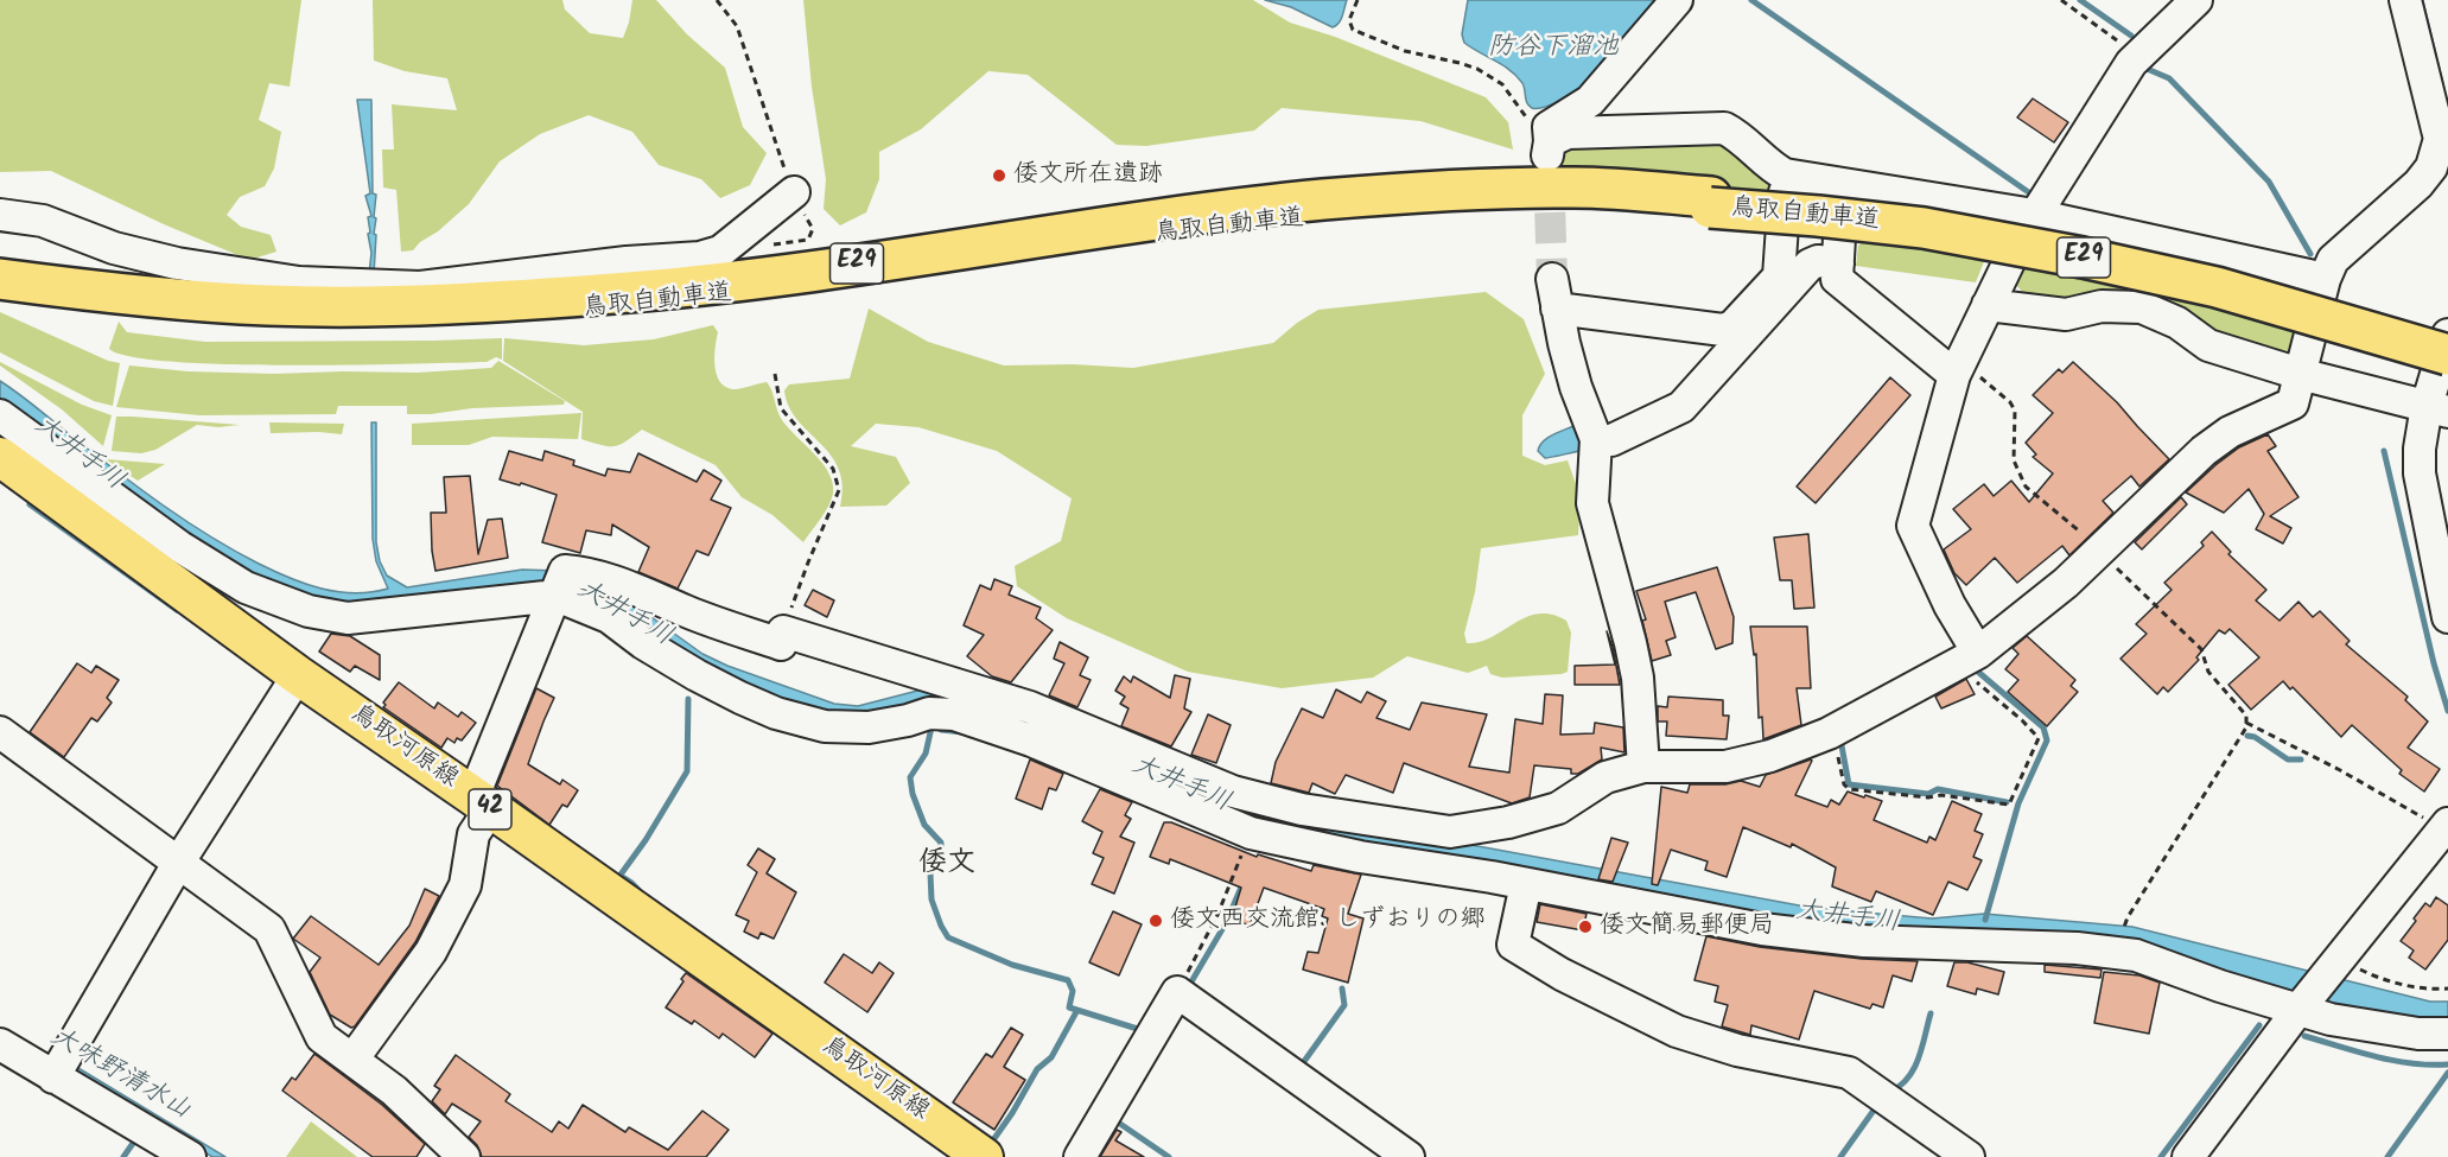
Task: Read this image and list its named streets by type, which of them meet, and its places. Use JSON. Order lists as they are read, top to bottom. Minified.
{"streets":{"highway":["鳥取自動車道","E29"],"main road":["鳥取河原線","42"]},"districts":["倭文"],"water":["防谷下溜池","大井手川","大味野清水山"],"places":["倭文所在遺跡","倭文西交流館. しずおりの郷","倭文簡易郵便局"]}
